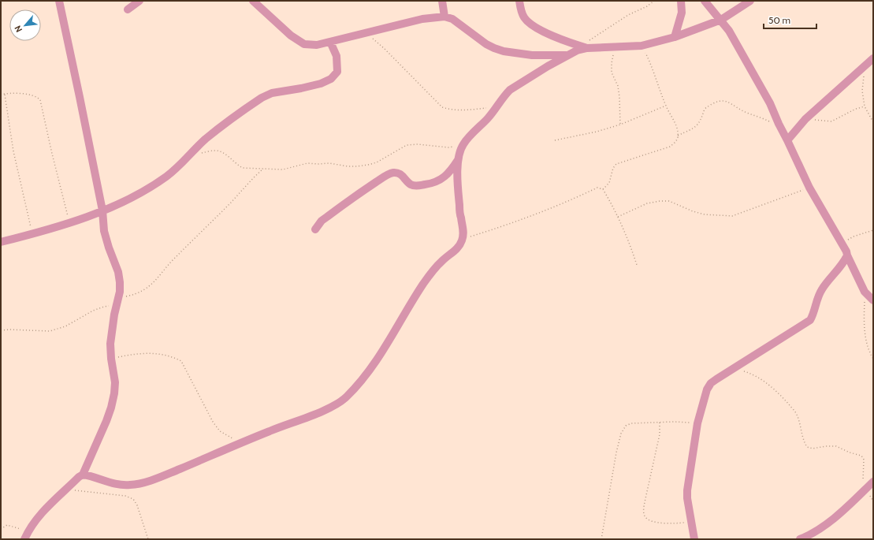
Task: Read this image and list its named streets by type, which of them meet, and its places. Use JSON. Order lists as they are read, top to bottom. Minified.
{"scale_bar":"50 m","north":"bottom left"}
